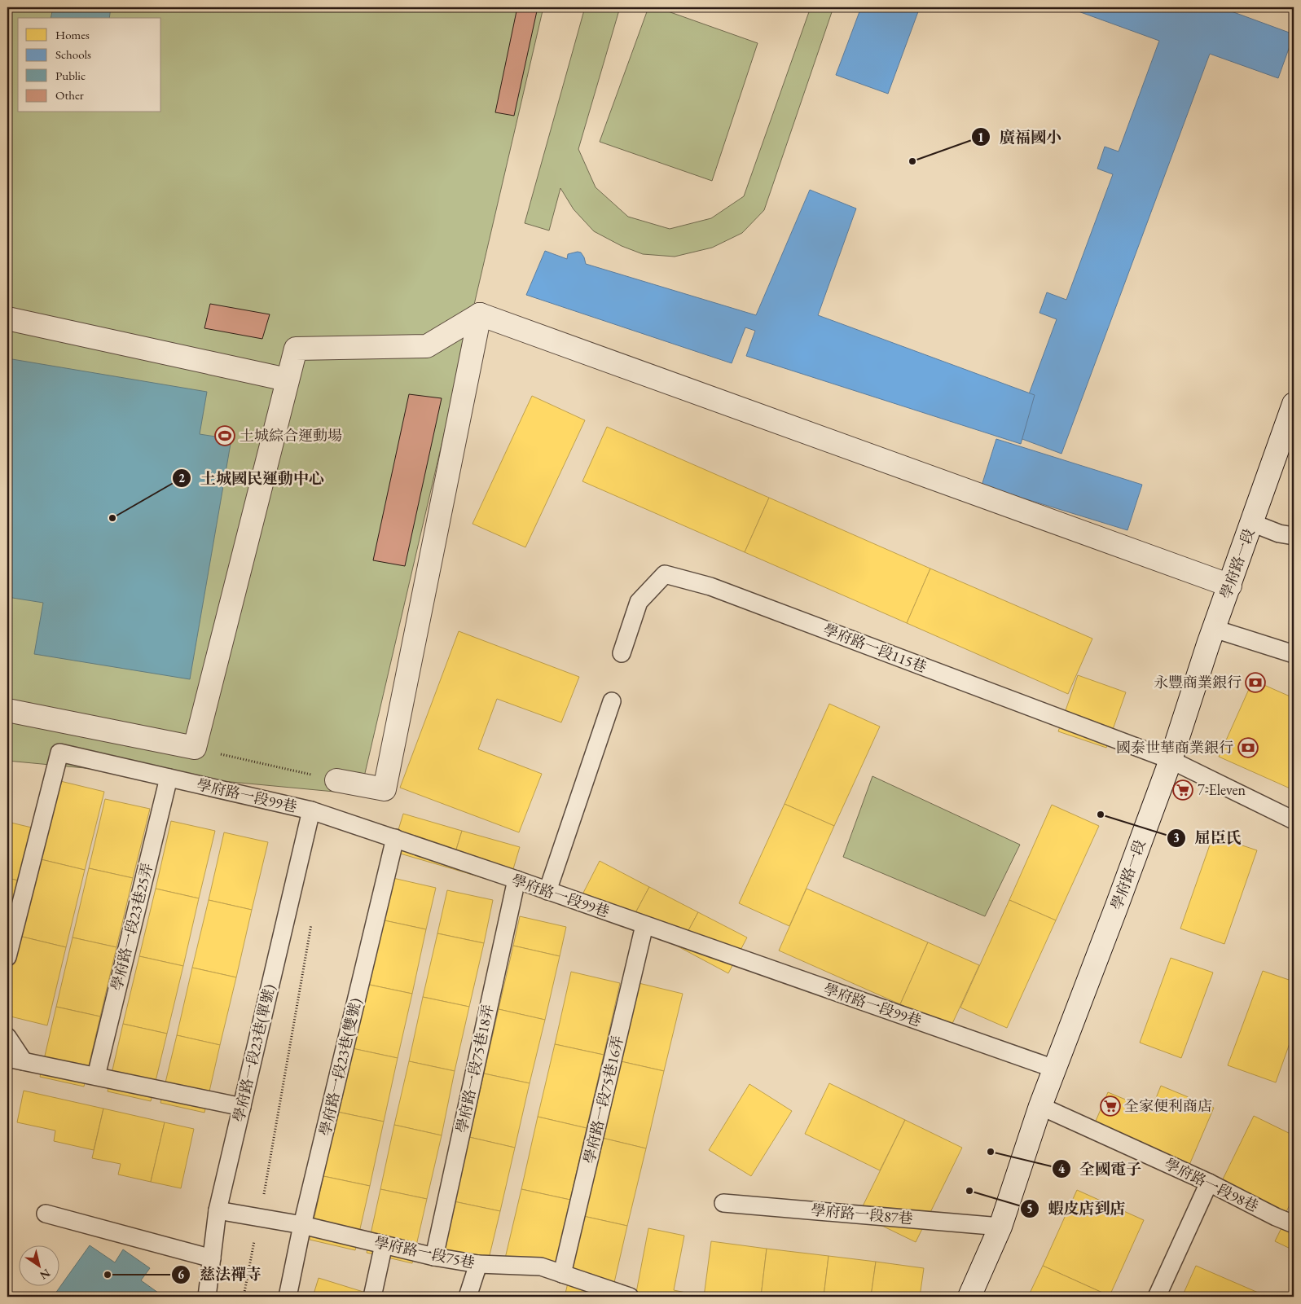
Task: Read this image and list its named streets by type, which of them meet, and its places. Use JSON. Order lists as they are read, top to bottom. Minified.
{"streets":{"street":["學府路一段"],"lane":["學府路一段115巷","學府路一段99巷","學府路一段23巷25弄","學府路一段23巷(單號)","學府路一段23巷(雙號)","學府路一段75巷18弄","學府路一段75巷16弄","學府路一段98巷","學府路一段87巷","學府路一段75巷"]},"crossings":[["學府路一段","學府路一段115巷"],["學府路一段","學府路一段99巷"],["學府路一段","學府路一段98巷"],["學府路一段","學府路一段87巷"],["學府路一段99巷","學府路一段23巷25弄"],["學府路一段99巷","學府路一段23巷(單號)"],["學府路一段99巷","學府路一段23巷(雙號)"],["學府路一段99巷","學府路一段75巷18弄"],["學府路一段99巷","學府路一段75巷16弄"],["學府路一段23巷(單號)","學府路一段75巷"],["學府路一段23巷(雙號)","學府路一段75巷"],["學府路一段75巷18弄","學府路一段75巷"],["學府路一段75巷16弄","學府路一段75巷"]],"places":{"other":["廣福國小","土城國民運動中心","屈臣氏","全國電子","蝦皮店到店","慈法禪寺"],"sports":["土城綜合運動場"],"bank":["永豐商業銀行","國泰世華商業銀行"],"supermarket":["7-Eleven","全家便利商店"]},"legend":["Homes","Schools","Public","Other"],"north":"bottom right"}
